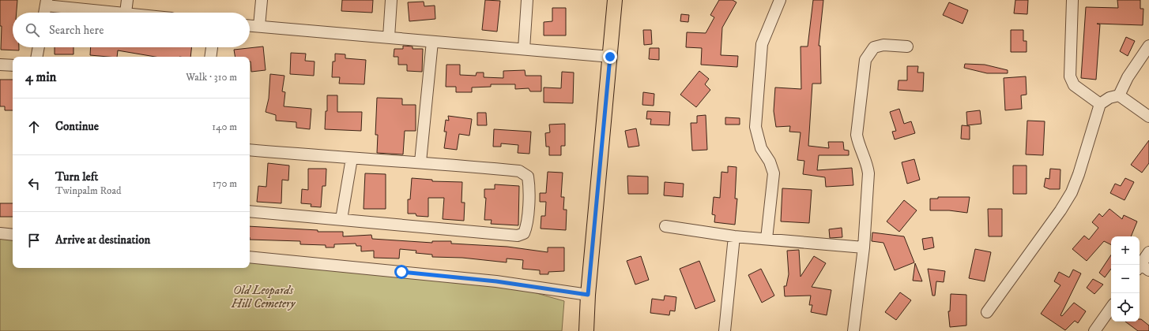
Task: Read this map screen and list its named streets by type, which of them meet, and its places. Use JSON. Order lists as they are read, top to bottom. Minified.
{"parks":["Old Leopards Hill Cemetery"],"page":{"search":"Search here","heading":["4 min","Walk · 310 m"],"list":[["Continue","140 m"],["Turn left","Twinpalm Road","170 m"],"Arrive at destination"],"map_buttons":["+","−"]}}
